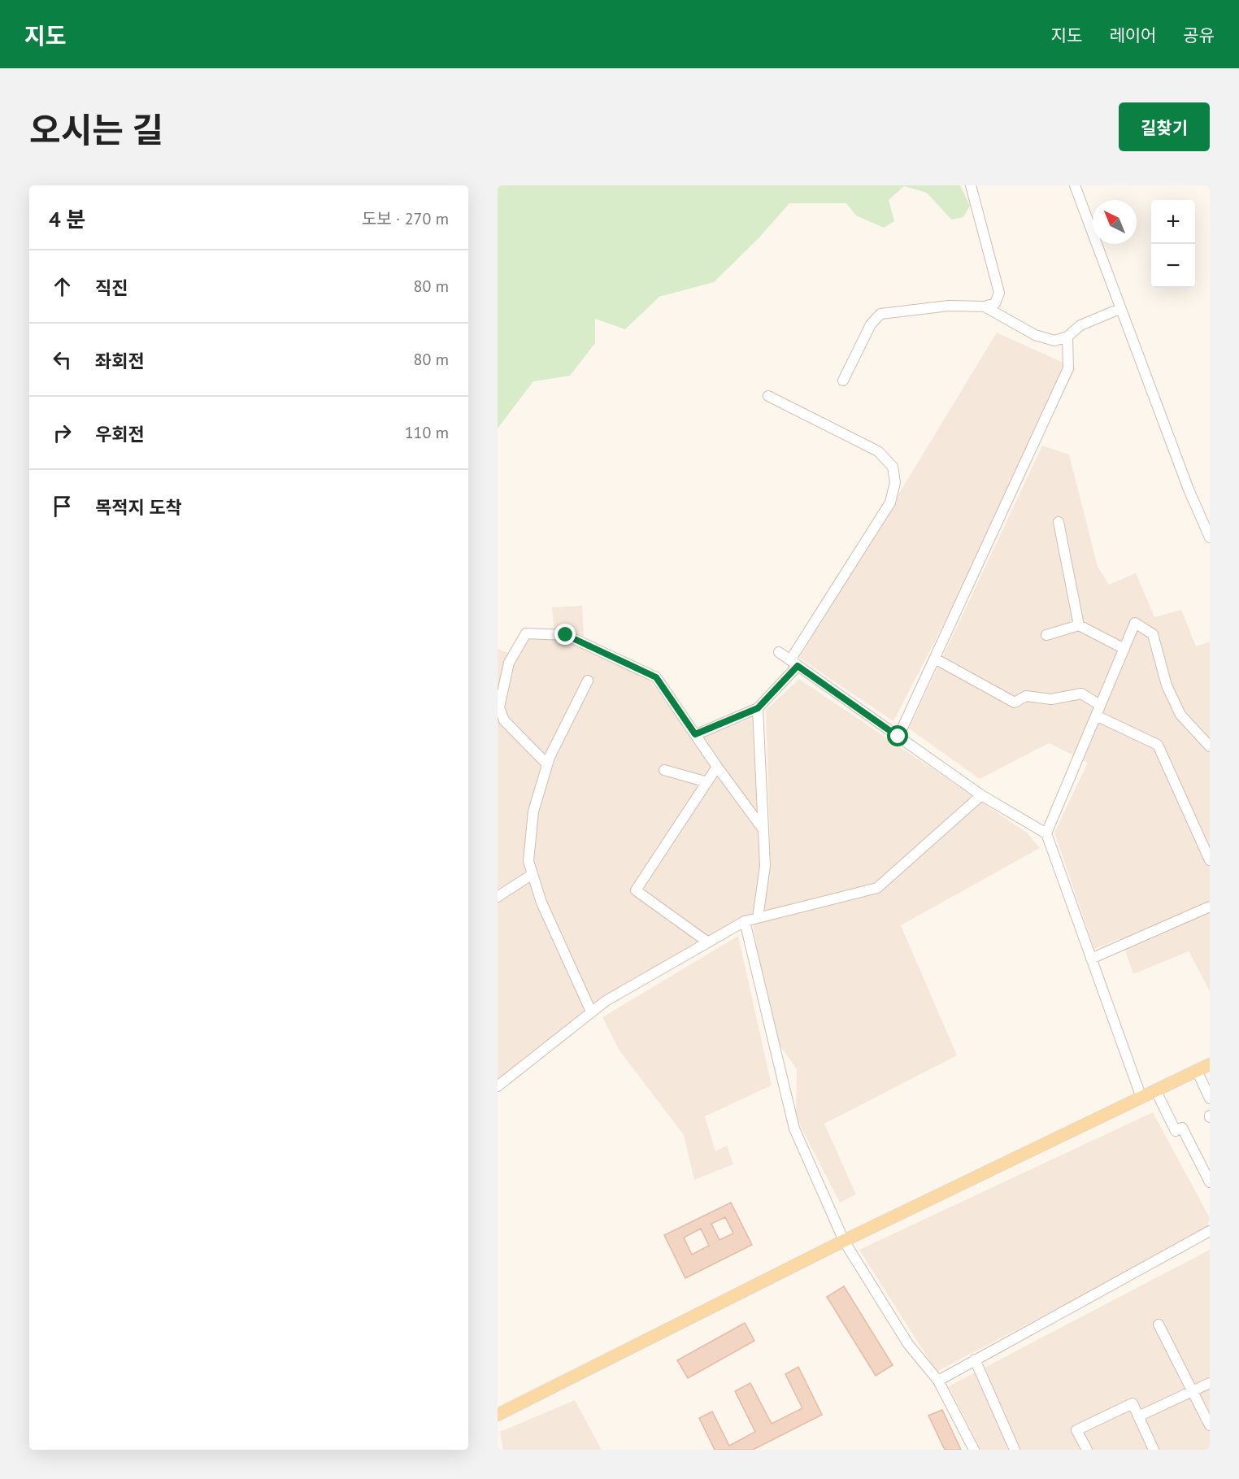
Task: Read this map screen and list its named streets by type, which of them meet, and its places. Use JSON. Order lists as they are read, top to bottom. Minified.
{"north":"top left","page":{"header":"지도","nav":["지도","레이어","공유"],"title":"오시는 길","buttons":"길찾기","heading":["4 분","도보 · 270 m"],"map_buttons":["+","−"],"list":[["직진","80 m"],["좌회전","80 m"],["우회전","110 m"],"목적지 도착"]}}
